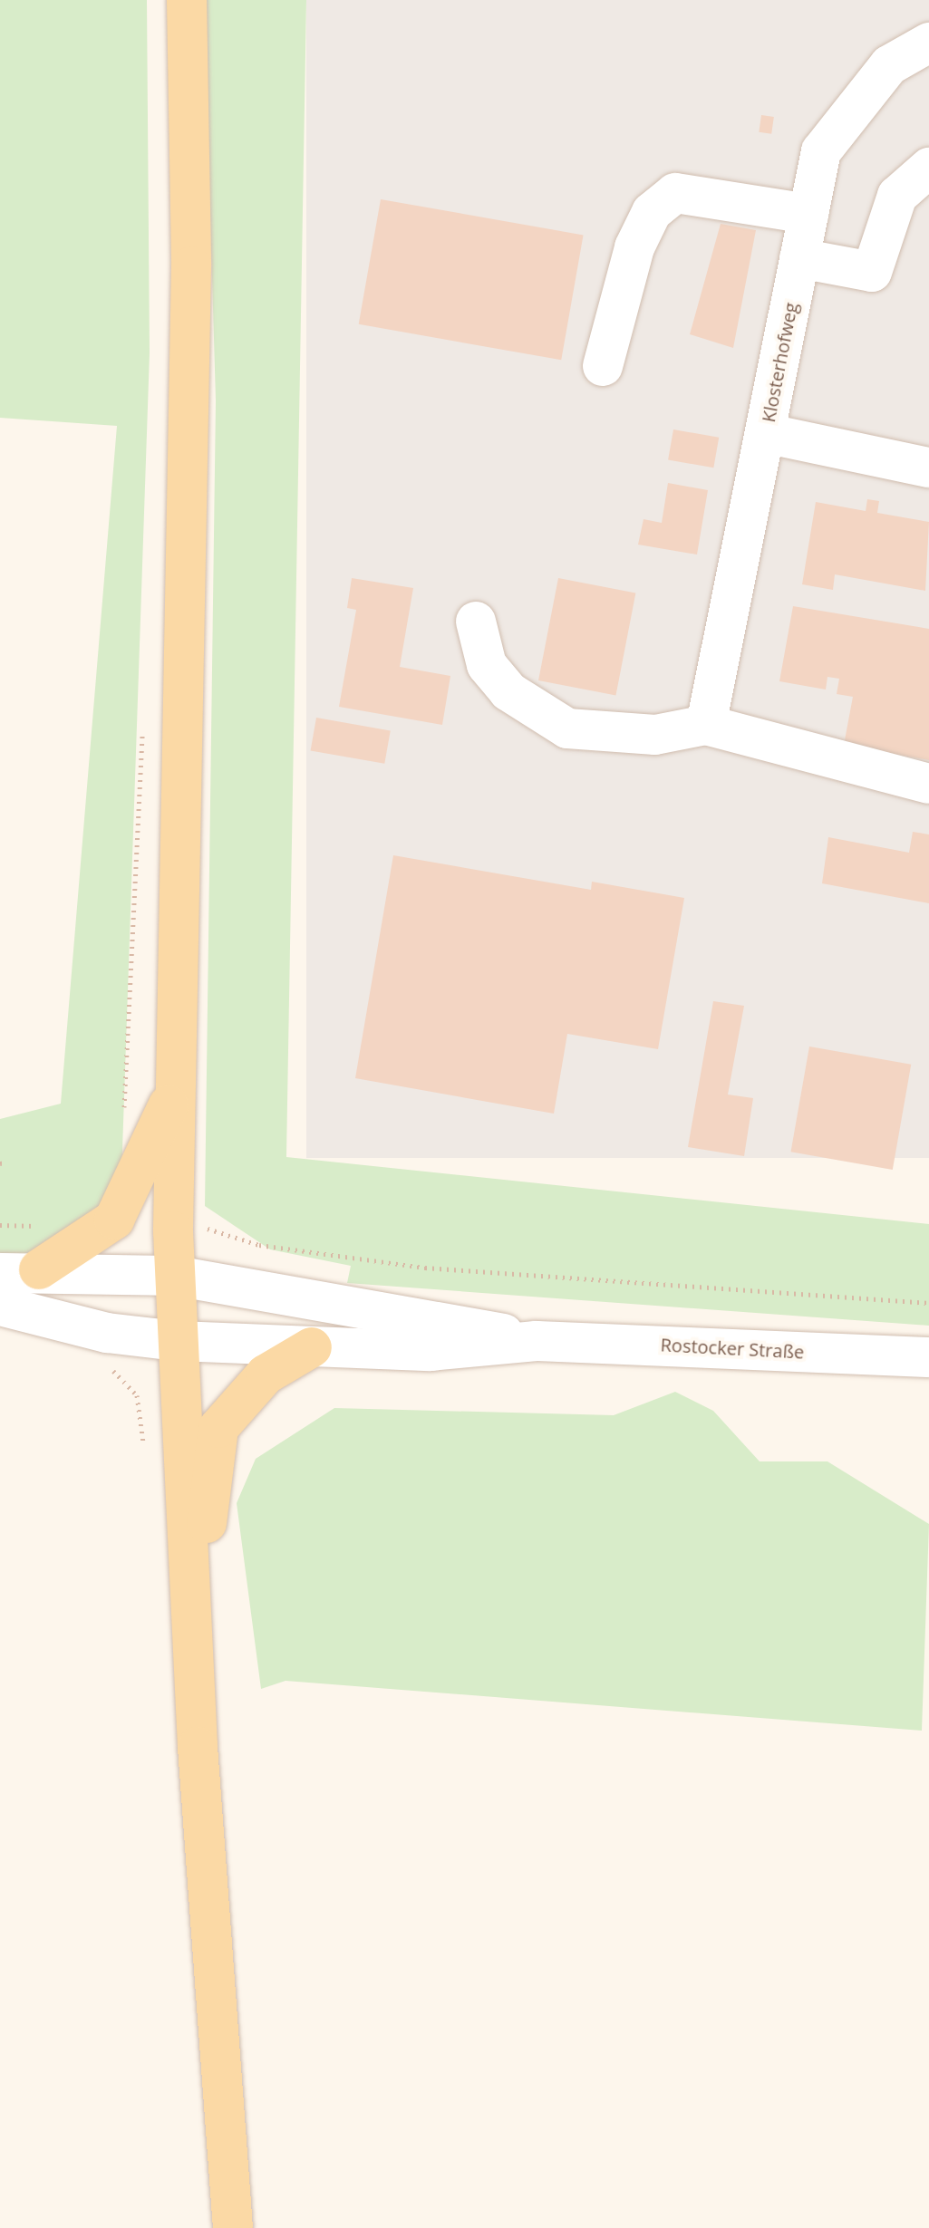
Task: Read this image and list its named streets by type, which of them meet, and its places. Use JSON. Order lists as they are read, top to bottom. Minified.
{"streets":{"street":["Klosterhofweg","Rostocker Straße"]}}
